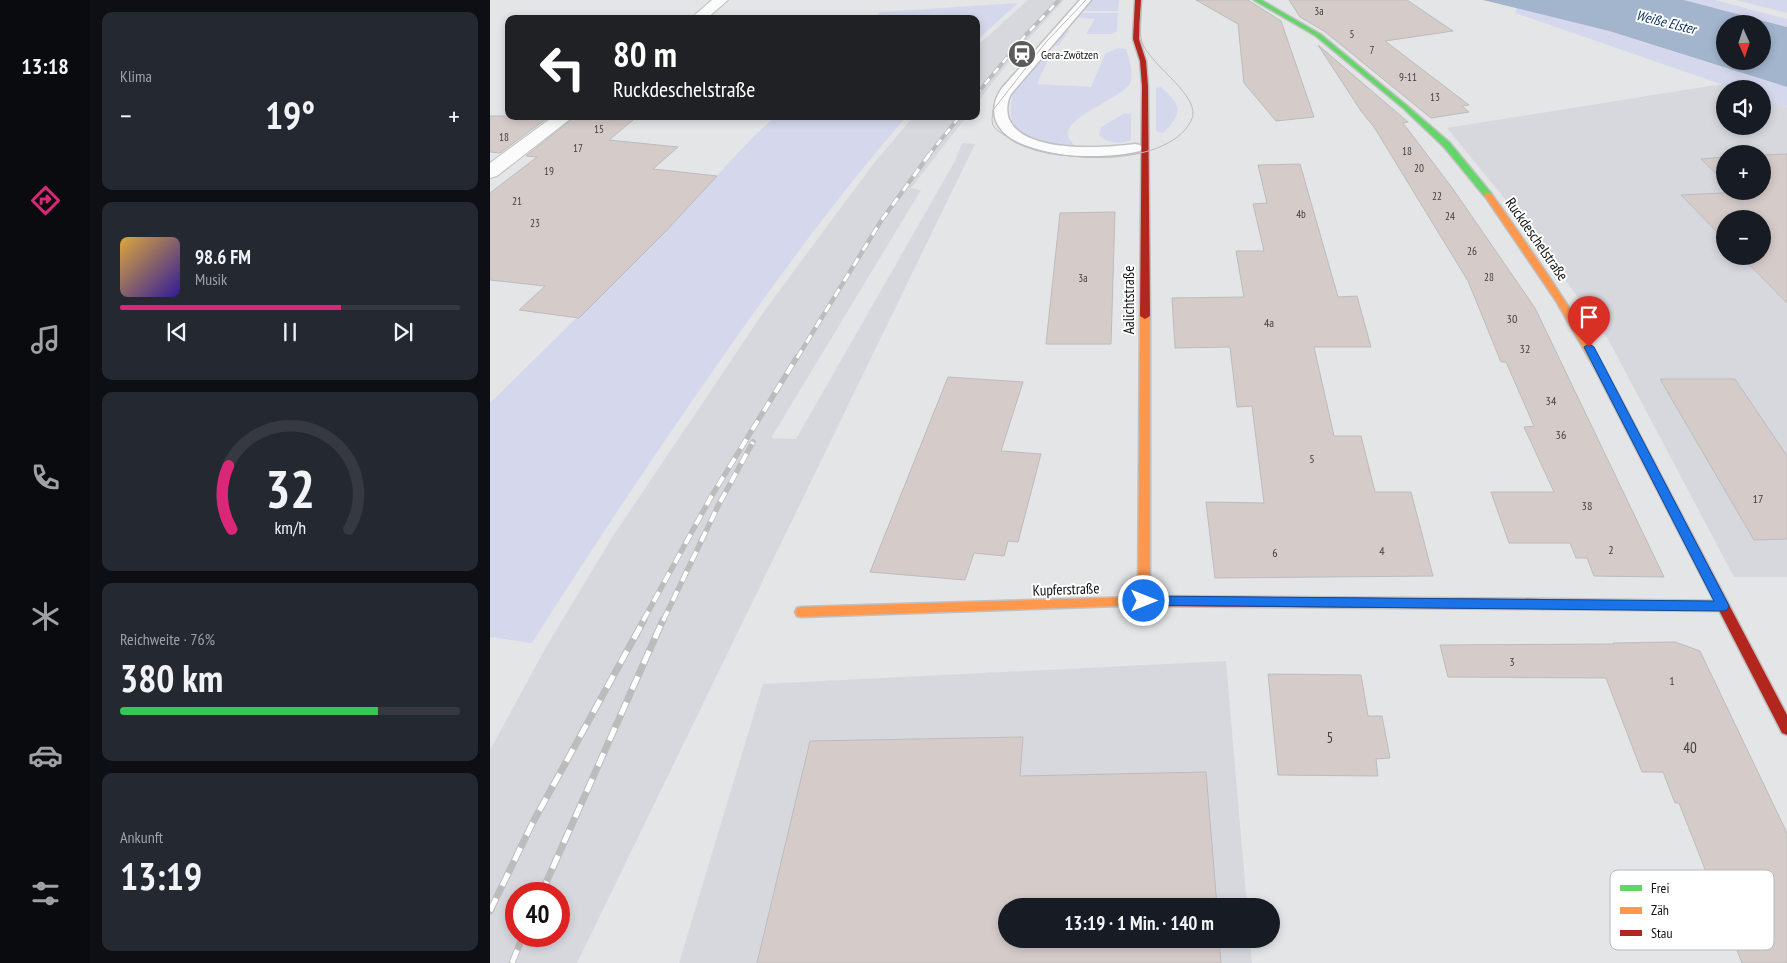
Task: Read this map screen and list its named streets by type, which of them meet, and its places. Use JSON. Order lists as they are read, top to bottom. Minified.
{"streets":{"street":["Ruckdeschelstraße","Aalichtstraße","Kupferstraße"]},"crossings":[["Ruckdeschelstraße","Kupferstraße"],["Aalichtstraße","Kupferstraße"]],"water":["Weiße Elster"],"places":{"station":["Gera-Zwötzen"]},"house_numbers":["3a","5","7","9-11","13","15","18","17","18","20","19","22","21","4b","24","23","26","28","3a","30","4a","32","34","36","5","17","38","2","4","6","3","1","5","40"],"legend":["Frei","Zäh","Stau"],"north":"bottom","page":{"tabs":"13:18","tile":["Klima",["Reichweite · 76%","380 km"],["Ankunft","13:19"]],"map_buttons":["+","−"],"turn":["80 m","Ruckdeschelstraße"],"heat":["−","19°","+"],"song":["98.6 FM","Musik"],"limit":"40","trip":"13:19 · 1 Min. · 140 m","gauge":["32","km/h"]}}
